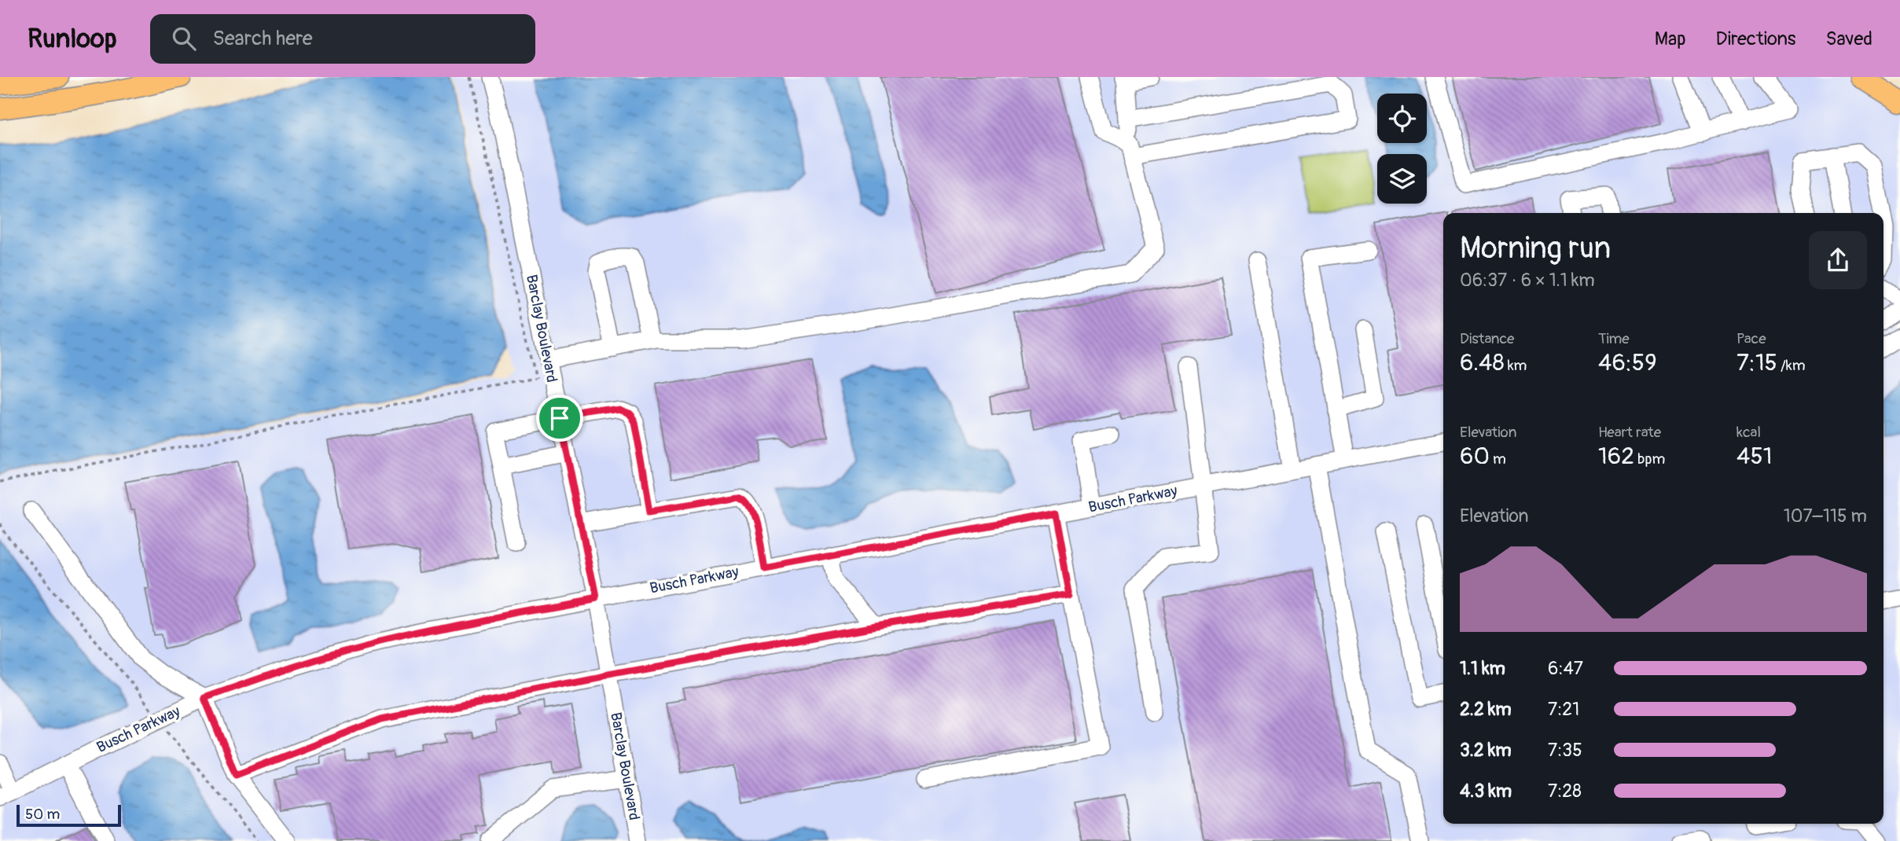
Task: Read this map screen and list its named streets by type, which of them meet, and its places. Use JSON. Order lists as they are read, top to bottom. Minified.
{"streets":{"street":["Barclay Boulevard","Busch Parkway"]},"crossings":[["Barclay Boulevard","Busch Parkway"]],"scale_bar":"50 m","page":{"header":"Runloop","search":"Search here","nav":["Map","Directions","Saved"],"heading":["Morning run","06:37 · 6 × 1.1 km"],"stats":[["Distance","6.48 km"],["Time","46:59"],["Pace","7:15 /km"],["Elevation","60 m"],["Heart rate","162 bpm"],["kcal","451"]],"chart":["Elevation","107–115 m"],"list":[{"name":"1.1 km","note":"6:47"},{"name":"2.2 km","note":"7:21"},{"name":"3.2 km","note":"7:35"},{"name":"4.3 km","note":"7:28"}],"scale":"50 m"}}
